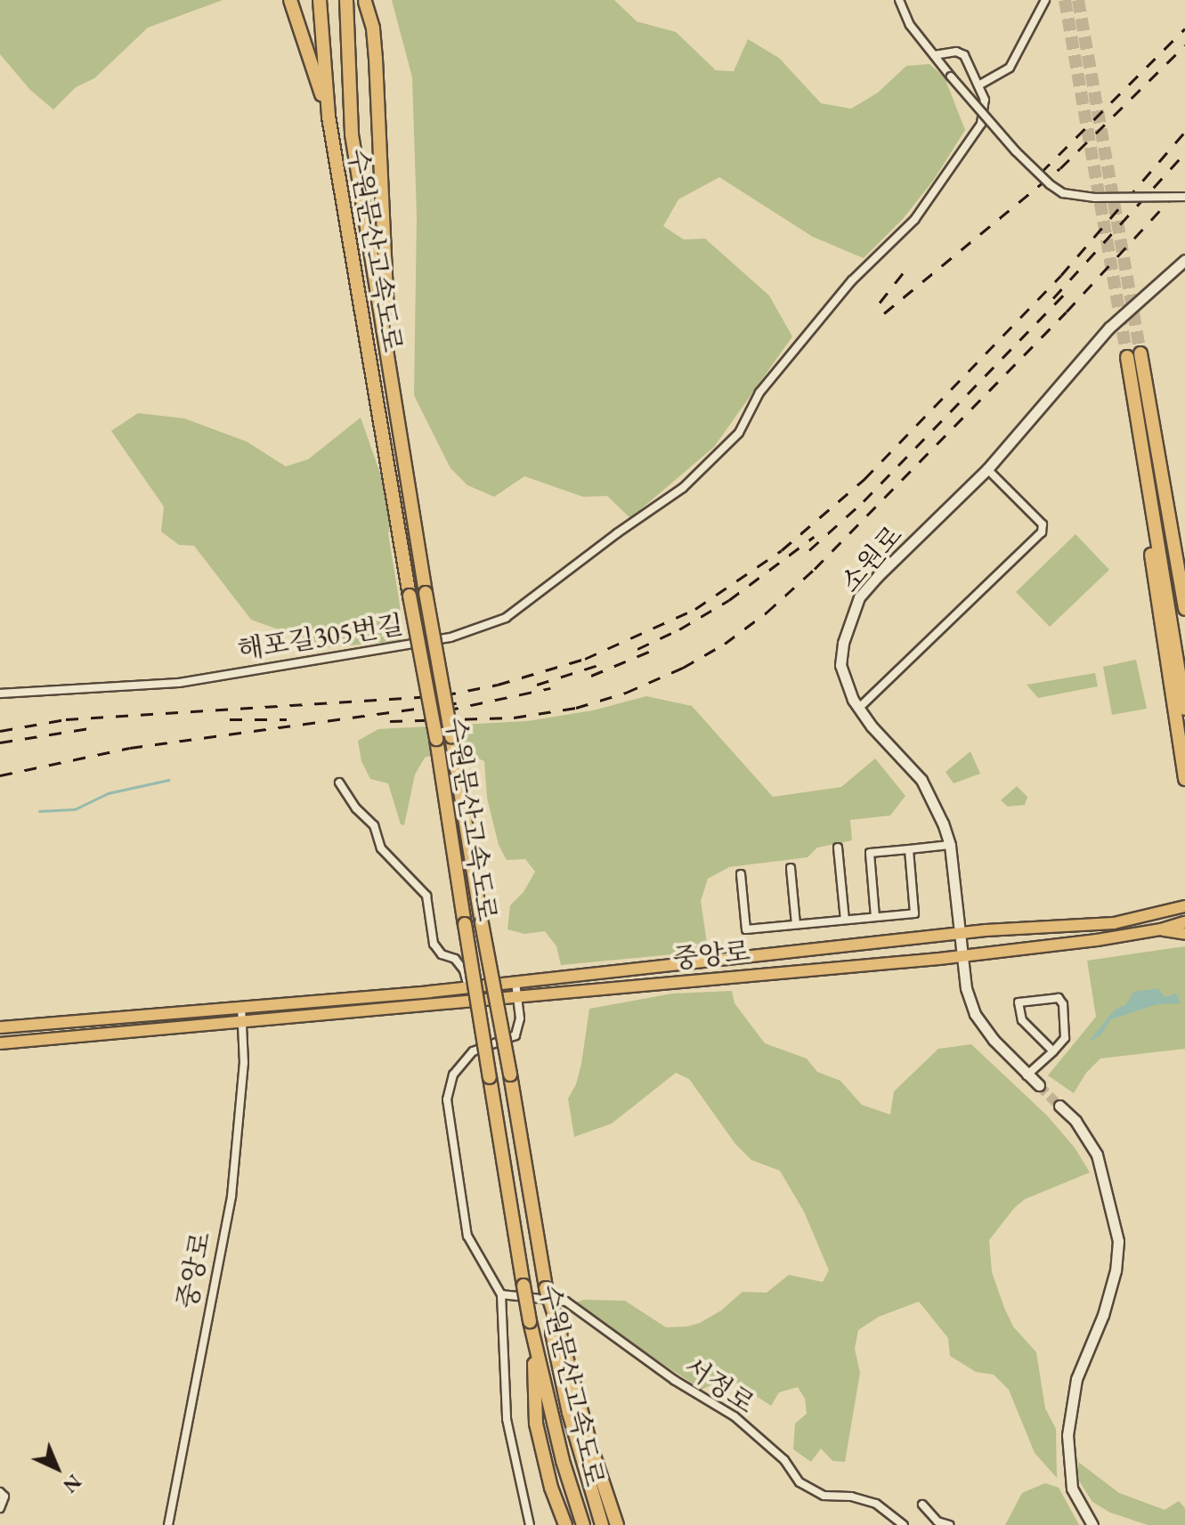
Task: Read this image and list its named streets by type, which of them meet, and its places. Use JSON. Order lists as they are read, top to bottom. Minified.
{"streets":{"highway":["수원문산고속도로"],"main road":["소원로","중앙로"],"street":["해포길305번길","서정로"]},"crossings":[["소원로","중앙로"]],"north":"bottom right"}
